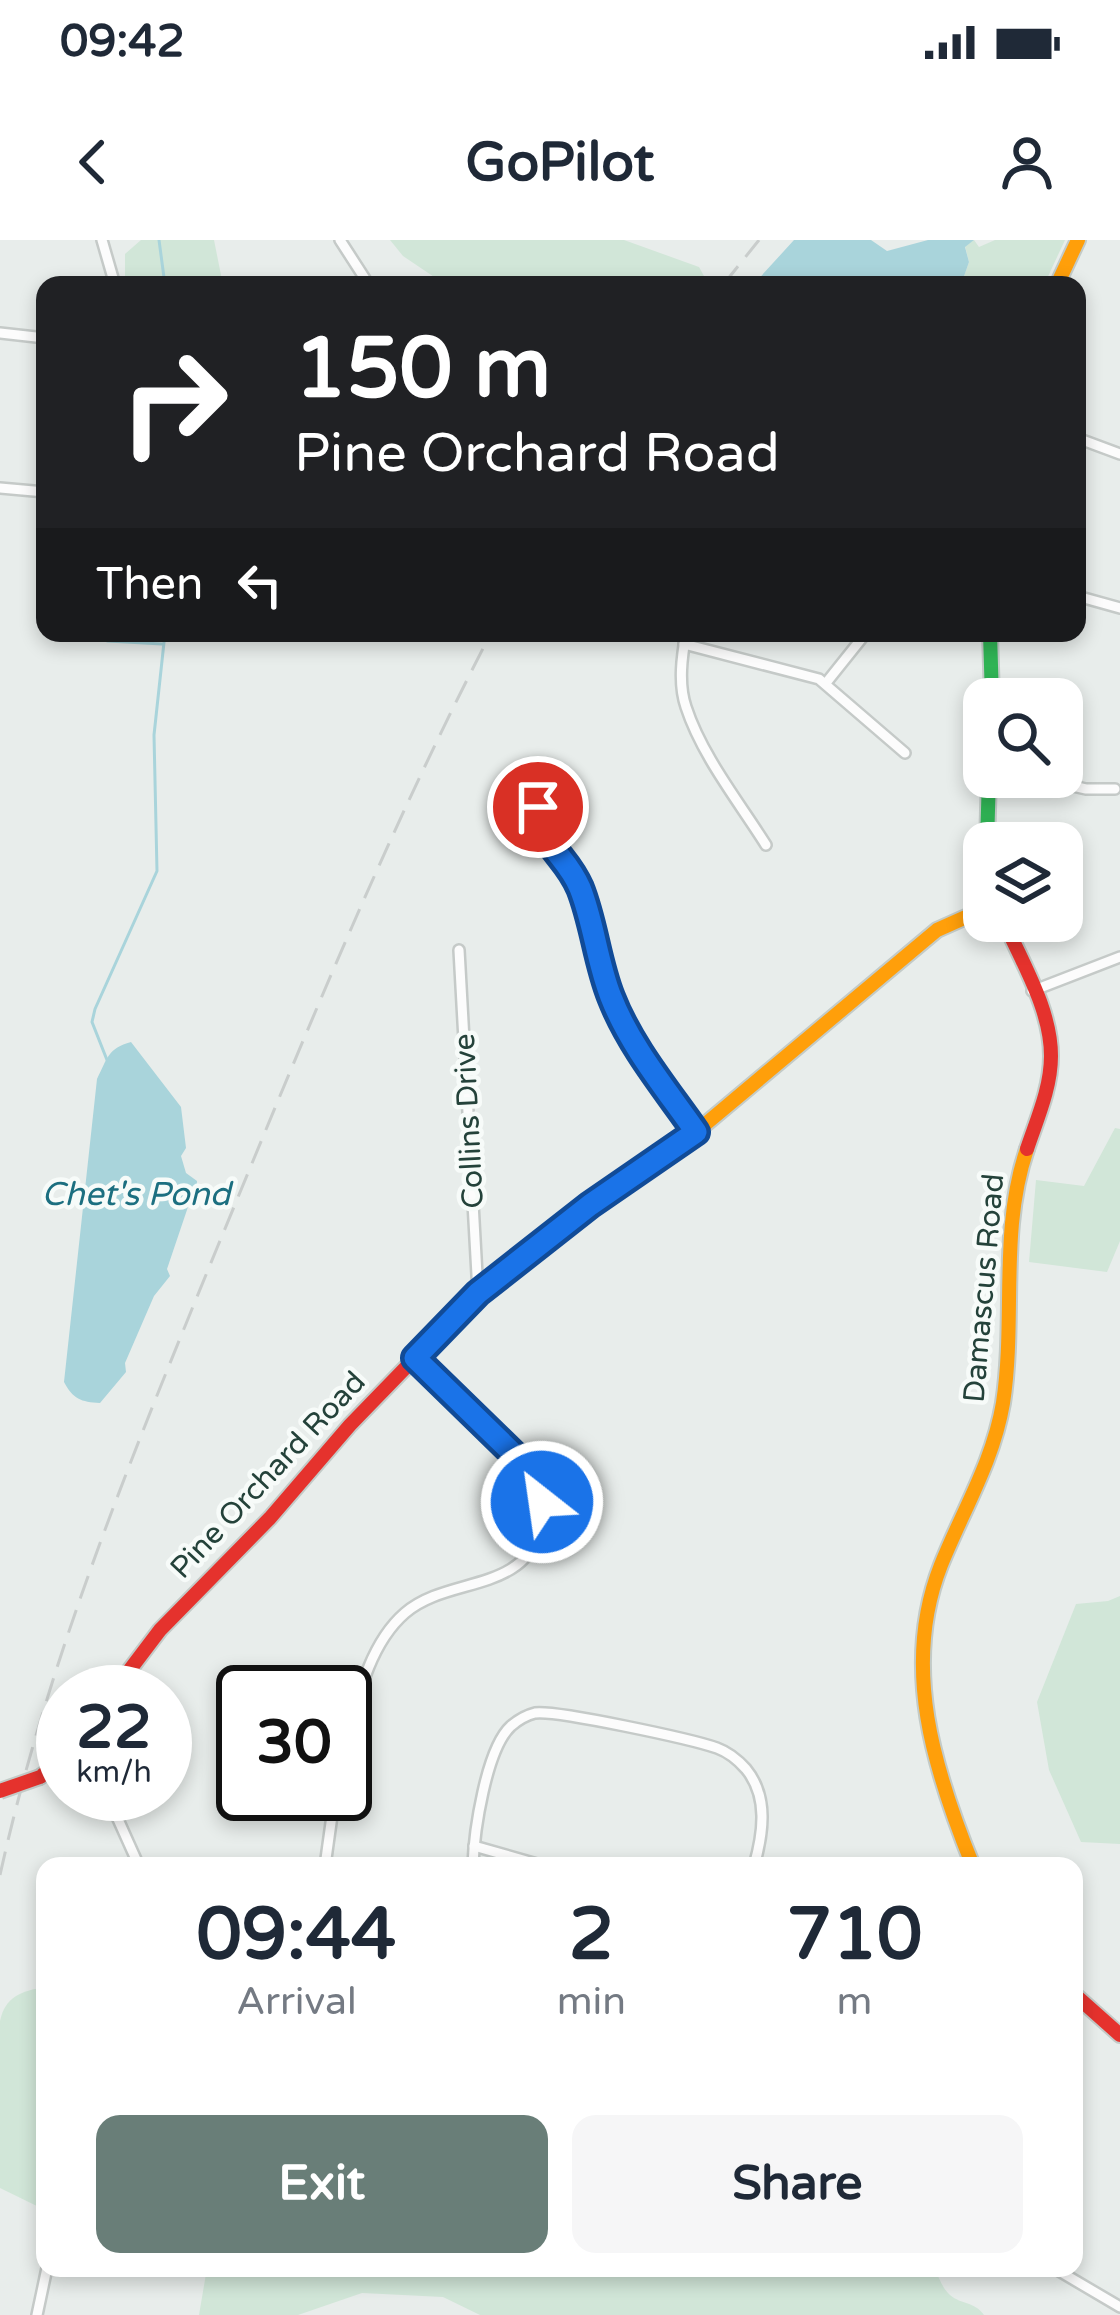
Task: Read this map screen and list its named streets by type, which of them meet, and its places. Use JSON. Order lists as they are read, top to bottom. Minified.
{"streets":{"street":["Collins Drive","Damascus Road","Pine Orchard Road"]},"crossings":[["Collins Drive","Pine Orchard Road"]],"water":["Chet's Pond"],"page":{"status":"09:42","header":"GoPilot","turn":["150 m","Pine Orchard Road"],"then":"Then","speed":"22 km/h","limit":"30","eta":["09:44","Arrival","2","min","710","m"],"buttons":["Exit","Share"]}}
